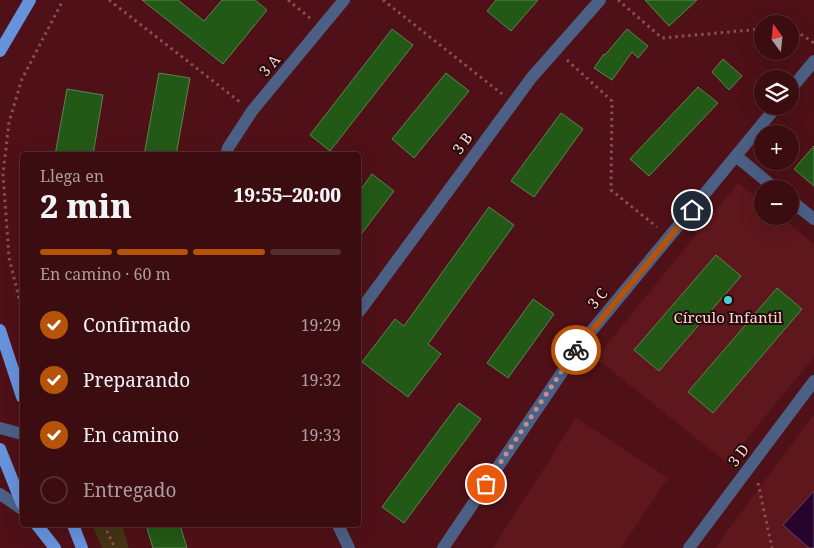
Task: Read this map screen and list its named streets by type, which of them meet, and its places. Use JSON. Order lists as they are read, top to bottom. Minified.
{"streets":{"street":["3 A","3 B","3 C","3 D"]},"places":["Círculo Infantil"],"north":"top","page":{"map_buttons":["+","−"],"heading":["2 min","Llega en","19:55–20:00"],"bar":"En camino · 60 m","list":[["Confirmado","19:29"],["Preparando","19:32"],["En camino","19:33"],"Entregado"]}}
